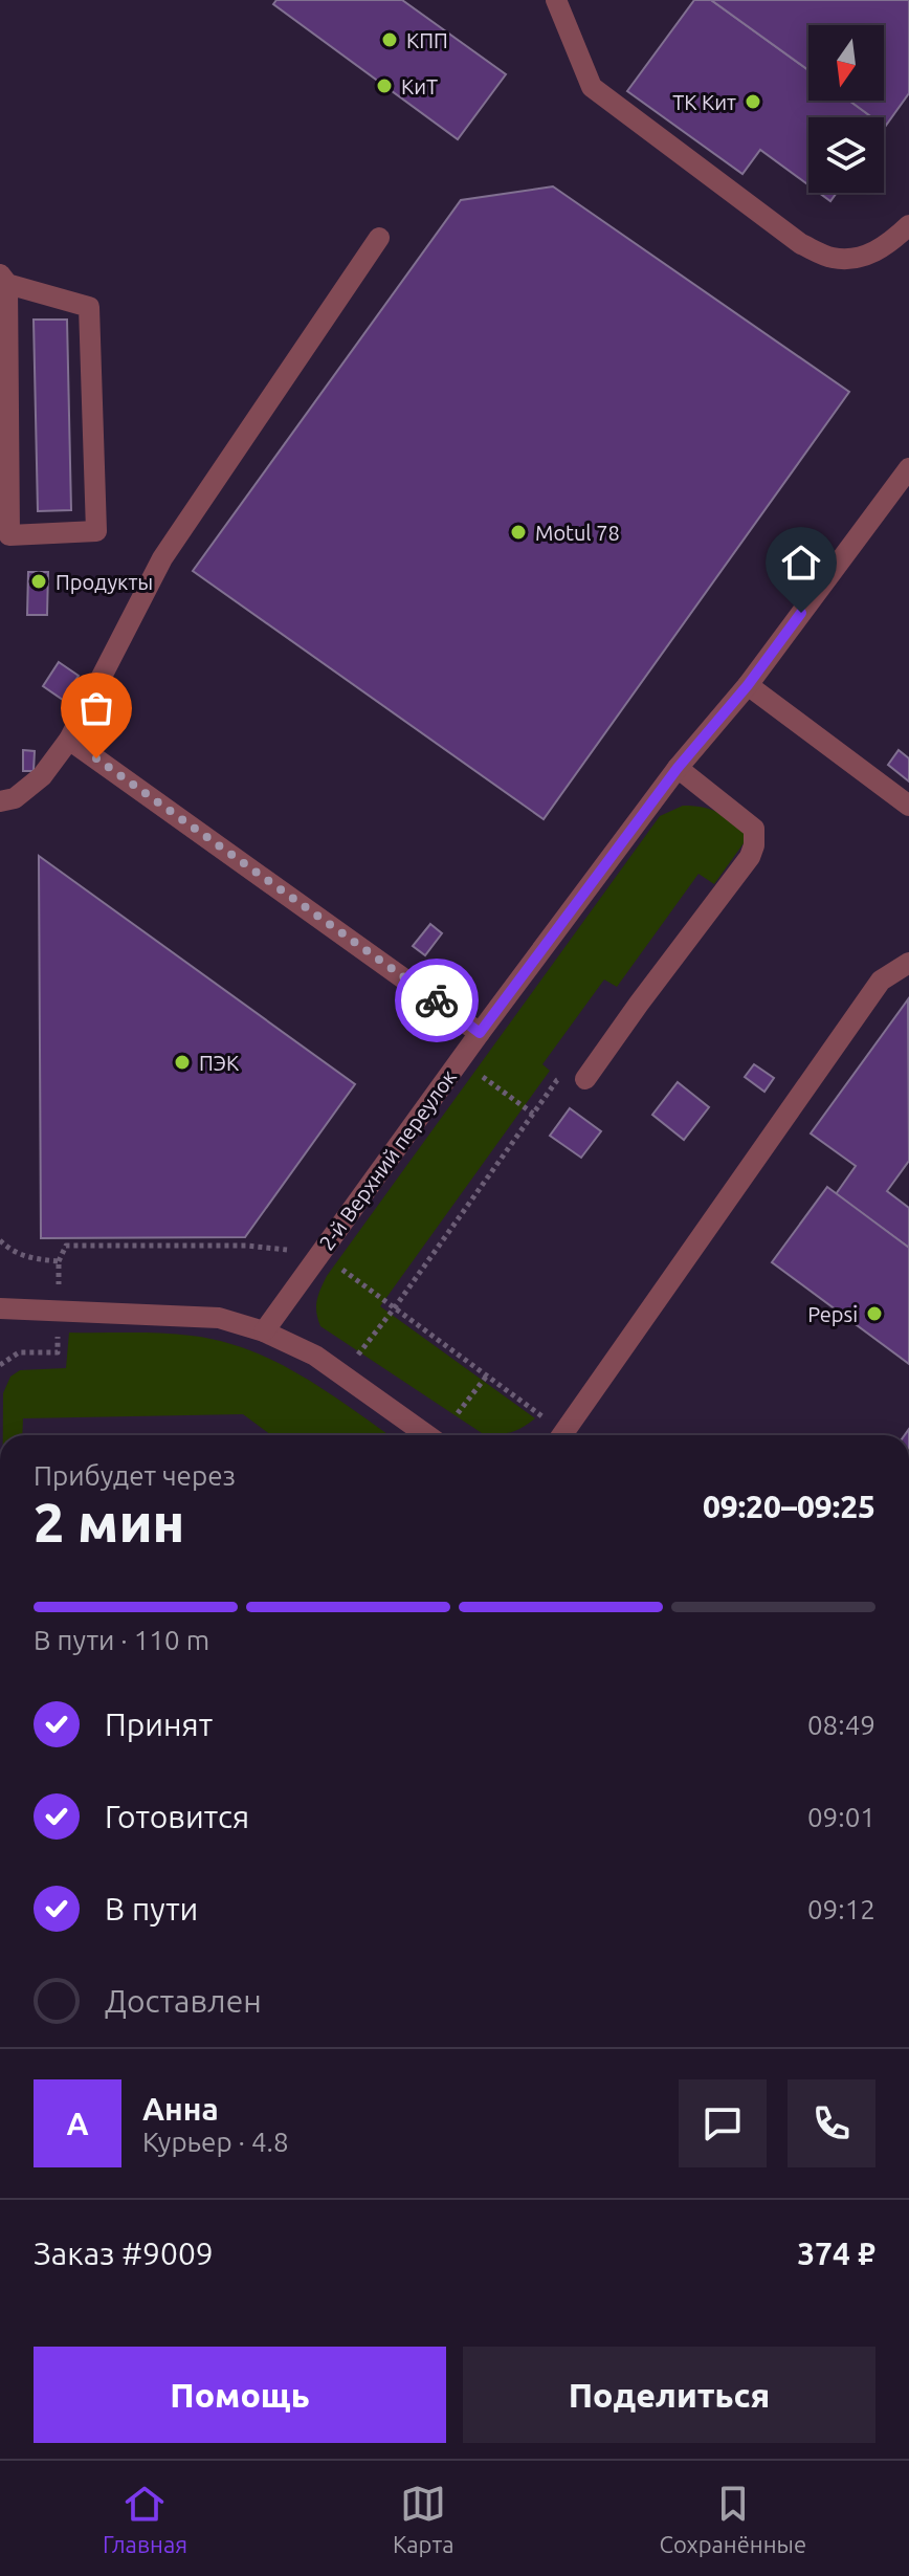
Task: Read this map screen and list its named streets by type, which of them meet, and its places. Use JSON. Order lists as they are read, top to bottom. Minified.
{"streets":{"street":["2-й Верхний переулок"]},"places":["КПП","КиТ","ТК Кит","Motul 78","Продукты","ПЭК","Pepsi"],"north":"bottom","page":{"heading":["2 мин","Прибудет через","09:20–09:25"],"panel":["Анна","Курьер · 4.8","Заказ #9009","374 ₽"],"bar":"В пути · 110 m","list":[["Принят","08:49"],["Готовится","09:01"],["В пути","09:12"],"Доставлен"],"round":"А","buttons":["Помощь","Поделиться"],"tabs":["Главная","Карта","Сохранённые"]}}
